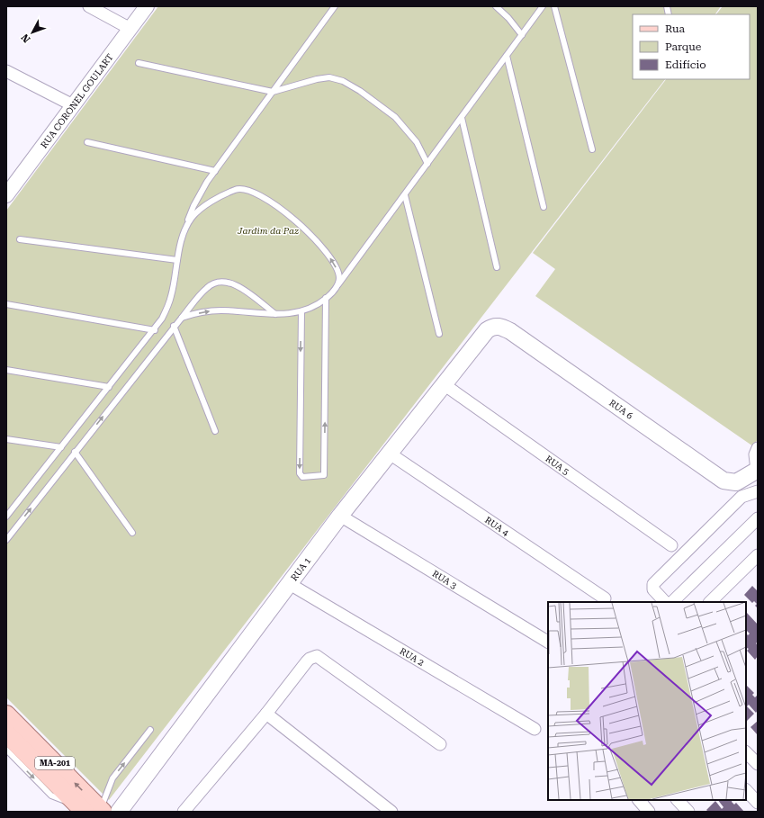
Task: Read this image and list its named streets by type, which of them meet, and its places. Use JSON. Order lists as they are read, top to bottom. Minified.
{"streets":{"main road":["RUA 6","RUA 1","MA-201"],"street":["RUA CORONEL GOULART","RUA 5","RUA 4","RUA 3","RUA 2"]},"crossings":[["RUA 6","RUA 1"],["RUA 5","RUA 1"],["RUA 4","RUA 1"],["RUA 1","RUA 3"],["RUA 1","RUA 2"]],"parks":["Jardim da Paz"],"legend":["Rua","Parque","Edifício"],"north":"bottom left"}
